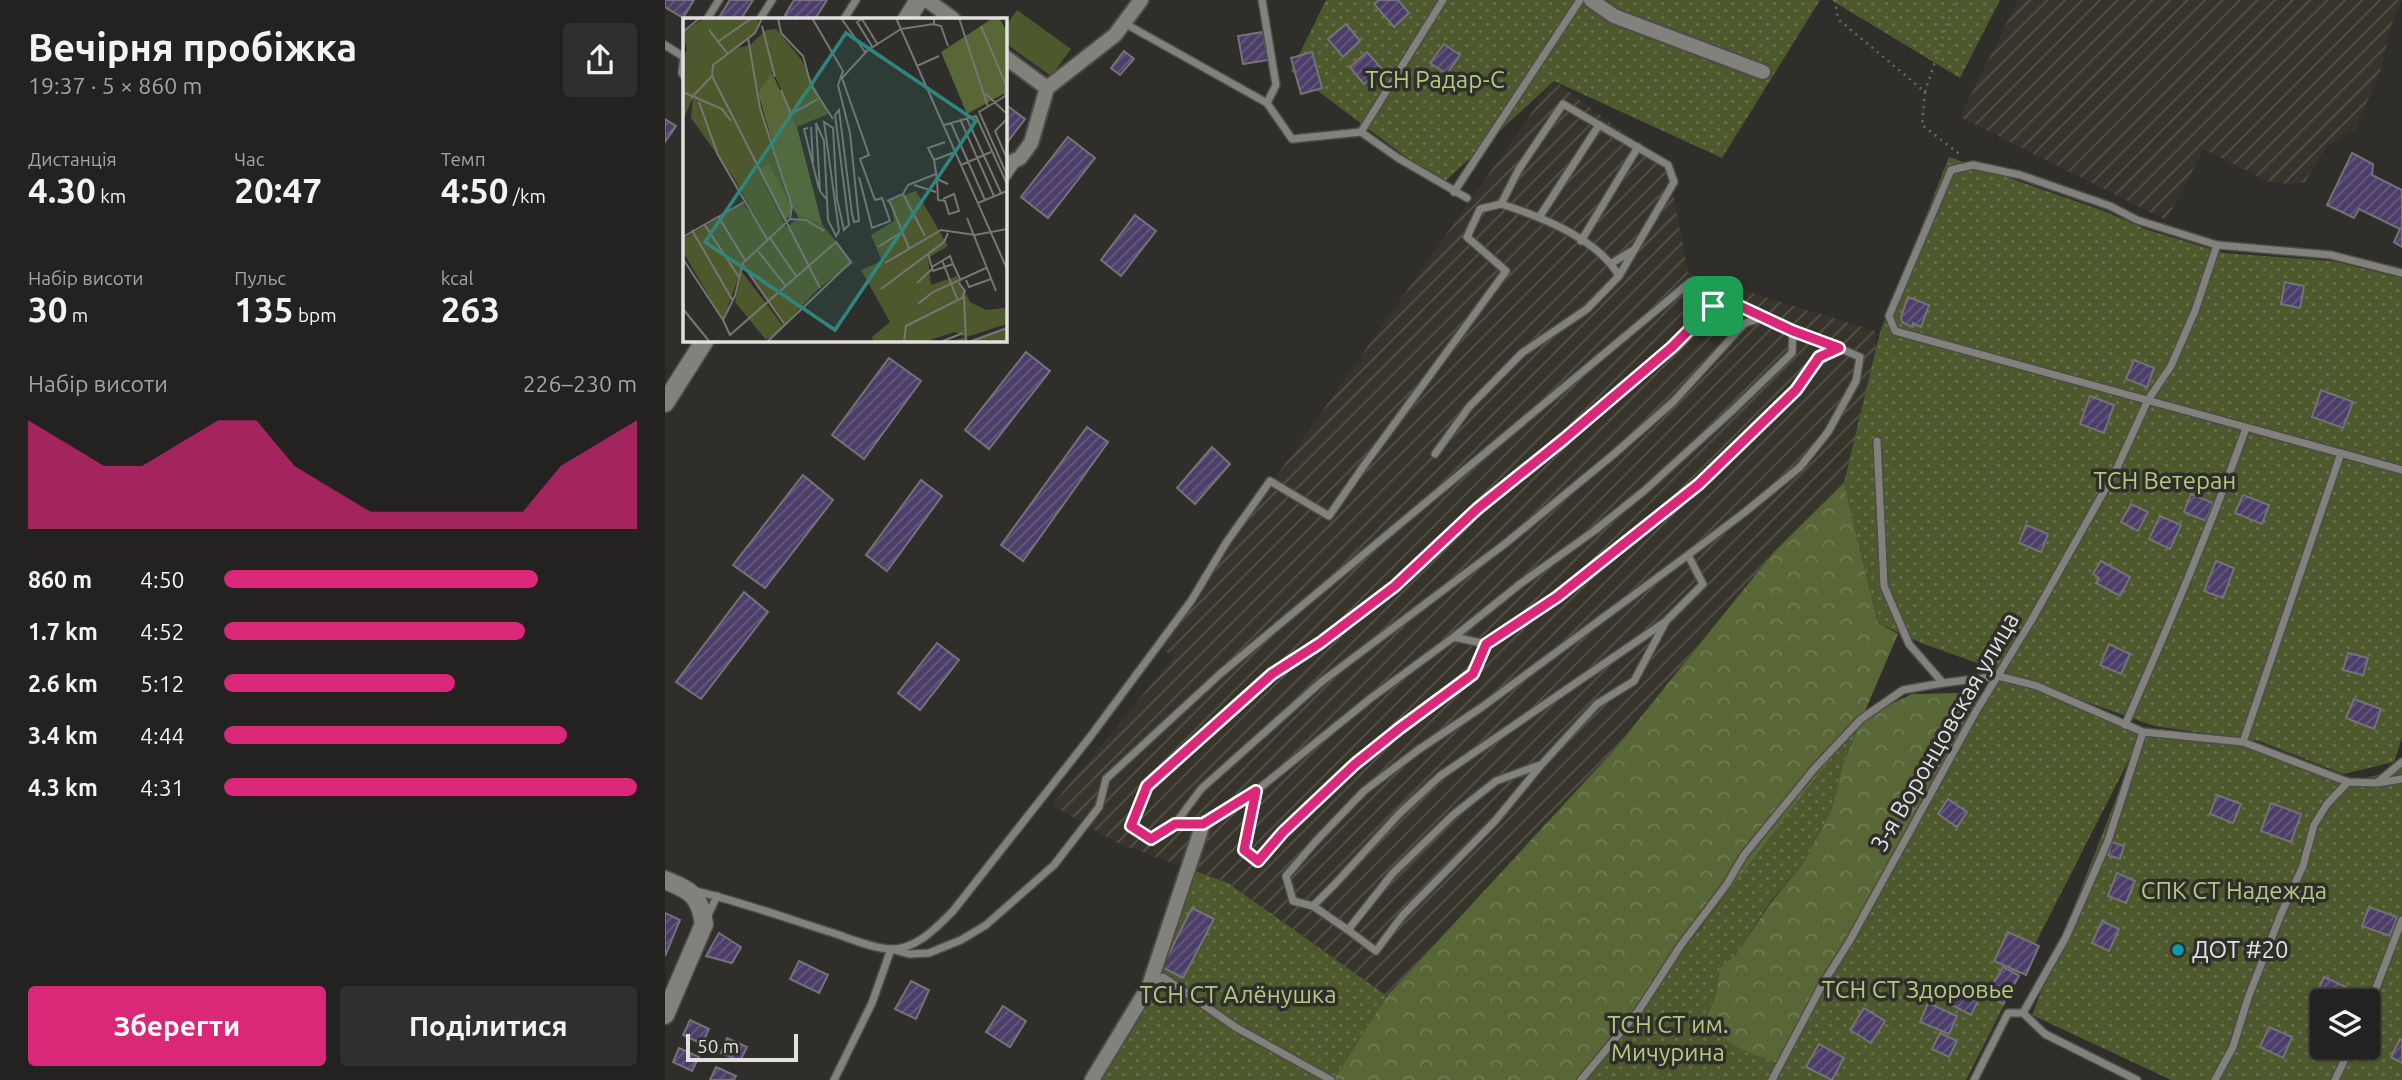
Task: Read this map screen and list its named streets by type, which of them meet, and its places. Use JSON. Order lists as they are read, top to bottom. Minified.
{"streets":{"lane":["3-я Воронцовская улица"]},"parks":["ТСН Радар-С","ТСН Ветеран","СПК СТ Надежда","ТСН СТ Здоровье","ТСН СТ Алёнушка","ТСН СТ им. Мичурина"],"places":["ДОТ #20"],"scale_bar":"50 m","page":{"heading":["Вечірня пробіжка","19:37 · 5 × 860 m"],"stats":[["Дистанція","4.30 km"],["Час","20:47"],["Темп","4:50 /km"],["Набір висоти","30 m"],["Пульс","135 bpm"],["kcal","263"]],"chart":["Набір висоти","226–230 m"],"list":[{"name":"860 m","note":"4:50"},{"name":"1.7 km","note":"4:52"},{"name":"2.6 km","note":"5:12"},{"name":"3.4 km","note":"4:44"},{"name":"4.3 km","note":"4:31"}],"buttons":["Зберегти","Поділитися"],"scale":"50 m"}}
